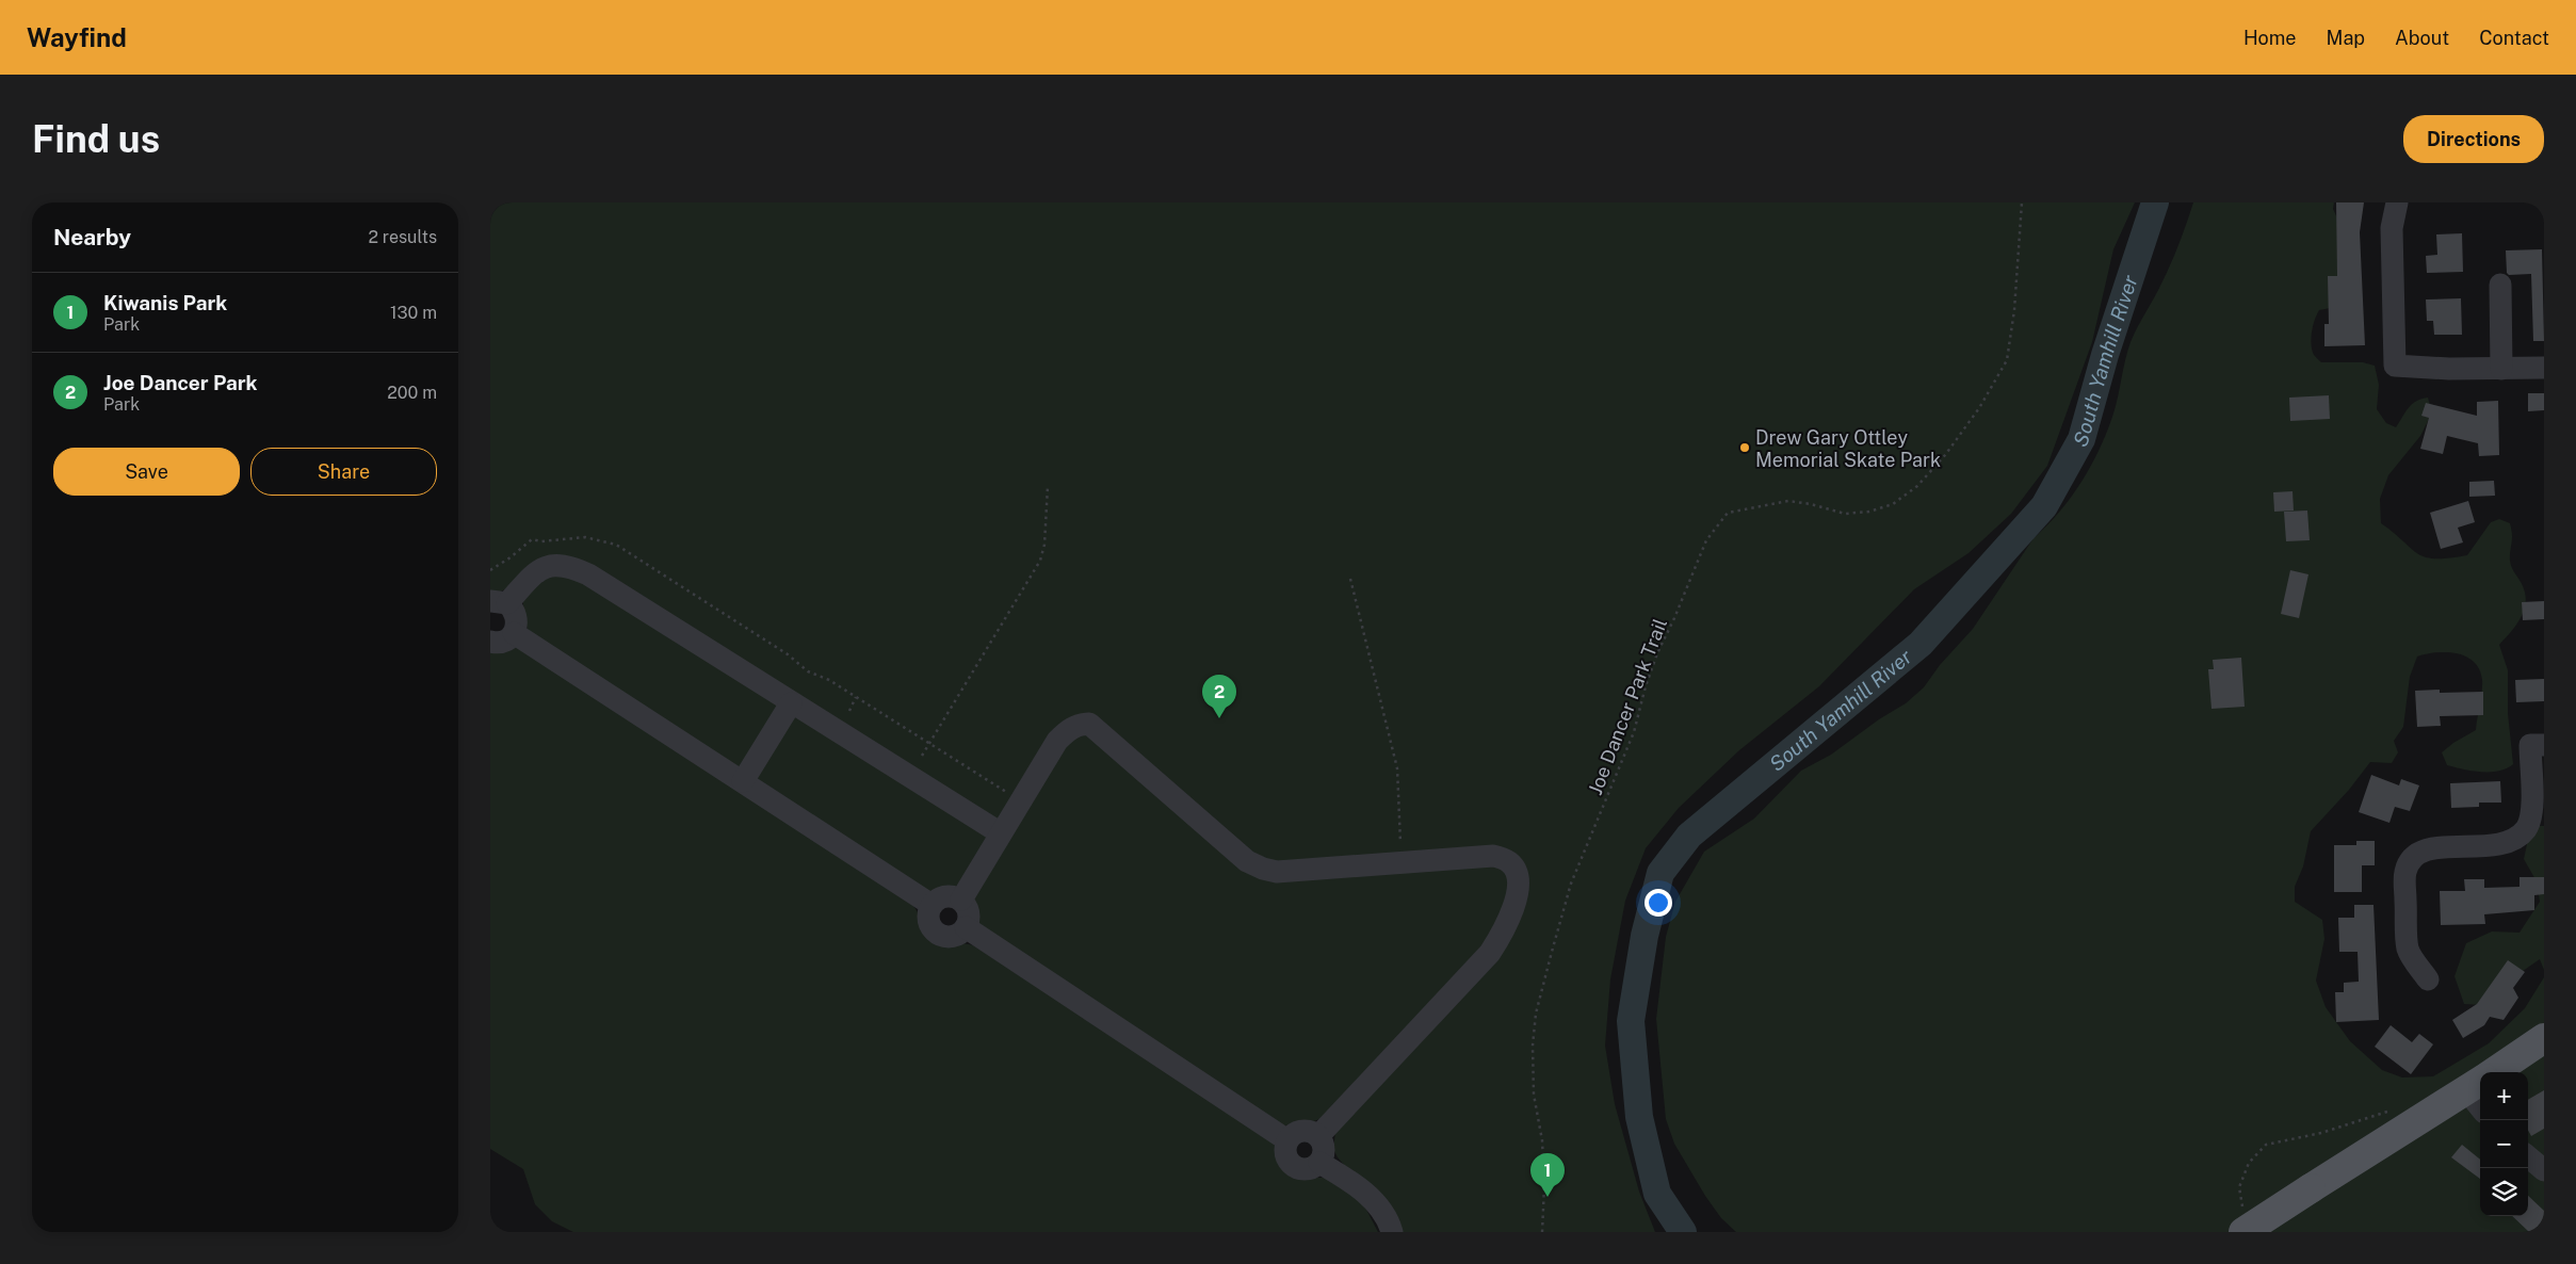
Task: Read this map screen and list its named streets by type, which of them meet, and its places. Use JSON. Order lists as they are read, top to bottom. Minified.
{"streets":{"path":["Joe Dancer Park Trail"]},"water":["South Yamhill River"],"places":["Drew Gary Ottley Memorial Skate Park"],"page":{"header":"Wayfind","nav":["Home","Map","About","Contact"],"buttons":["Directions",["Save","Share"]],"title":"Find us","heading":["Nearby","2 results"],"list":[{"mark":"1","name":"Kiwanis Park","note":"Park","value":"130 m"},{"mark":"2","name":"Joe Dancer Park","note":"Park","value":"200 m"}],"pins":["2","1"],"map_buttons":["+","−"]}}
